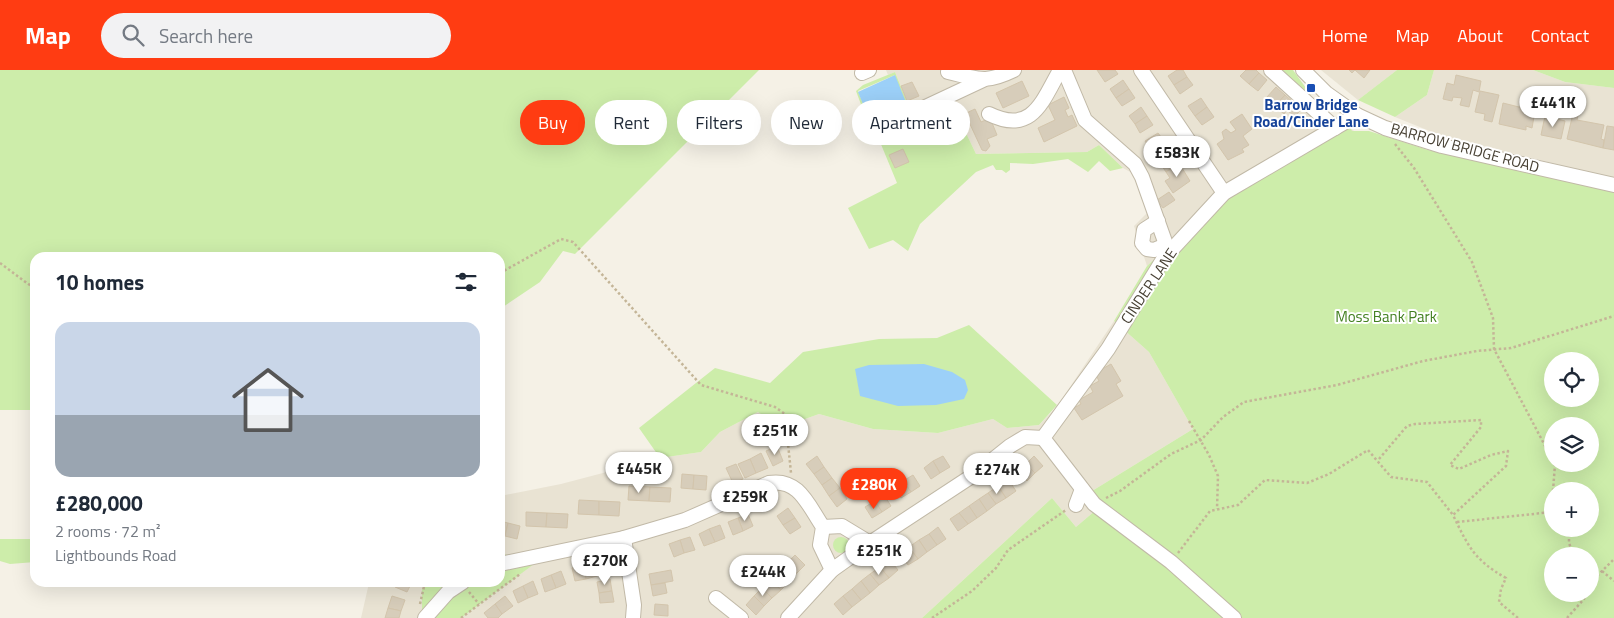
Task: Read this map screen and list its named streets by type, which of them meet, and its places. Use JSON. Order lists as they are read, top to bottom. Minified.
{"streets":{"street":["BARROW BRIDGE ROAD","CINDER LANE"]},"crossings":[["BARROW BRIDGE ROAD","CINDER LANE"]],"parks":["Moss Bank Park"],"places":{"transit":["Barrow Bridge Road/Cinder Lane"]},"page":{"header":"Map","search":"Search here","nav":["Home","Map","About","Contact"],"price":["£441K","£583K","£251K","£445K","£274K","£280K","£259K","£251K","£270K","£244K"],"chip":["Buy","Rent","Filters","New","Apartment"],"heading":"10 homes","list":[{"name":"£280,000","note":"2 rooms · 72 m² · Lightbounds Road"}],"map_buttons":["+","−"]}}
